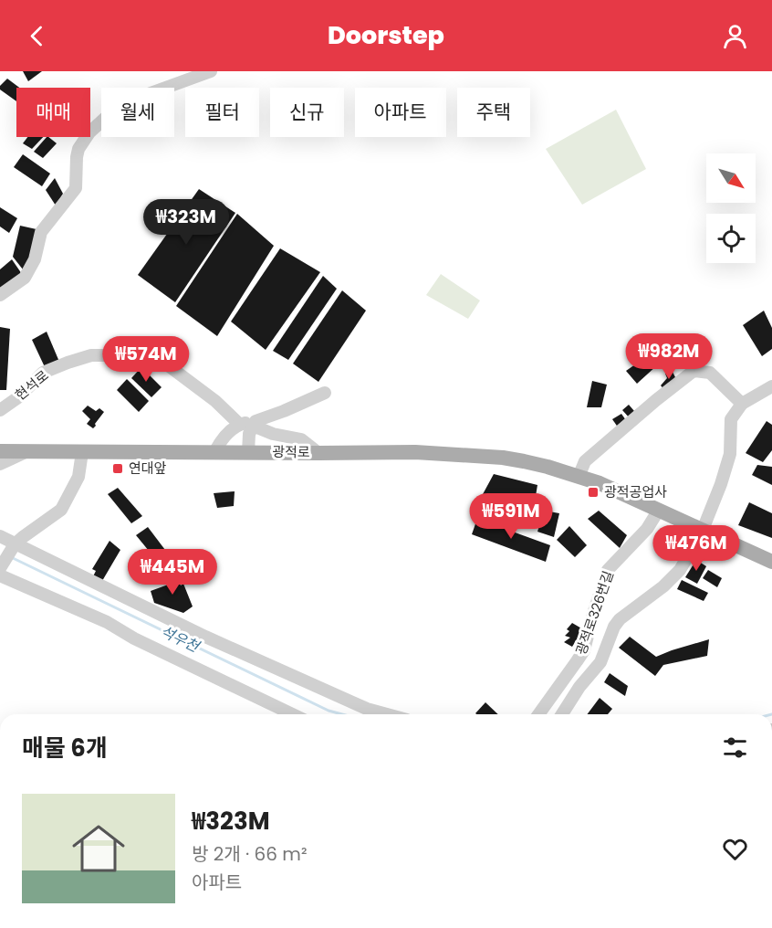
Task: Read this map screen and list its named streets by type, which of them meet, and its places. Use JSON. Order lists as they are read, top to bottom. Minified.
{"streets":{"main road":["광적로"],"street":["현석로","광적로326번길"]},"crossings":[["광적로","광적로326번길"]],"water":["석우천"],"places":{"transit":["연대앞","광적공업사"]},"north":"bottom right","page":{"header":"Doorstep","chip":["매매","월세","필터","신규","아파트","주택"],"price":["₩323M","₩982M","₩574M","₩591M","₩476M","₩445M"],"heading":"매물 6개","list":[{"name":"₩323M","note":"방 2개 · 66 m² · 아파트"}]}}
